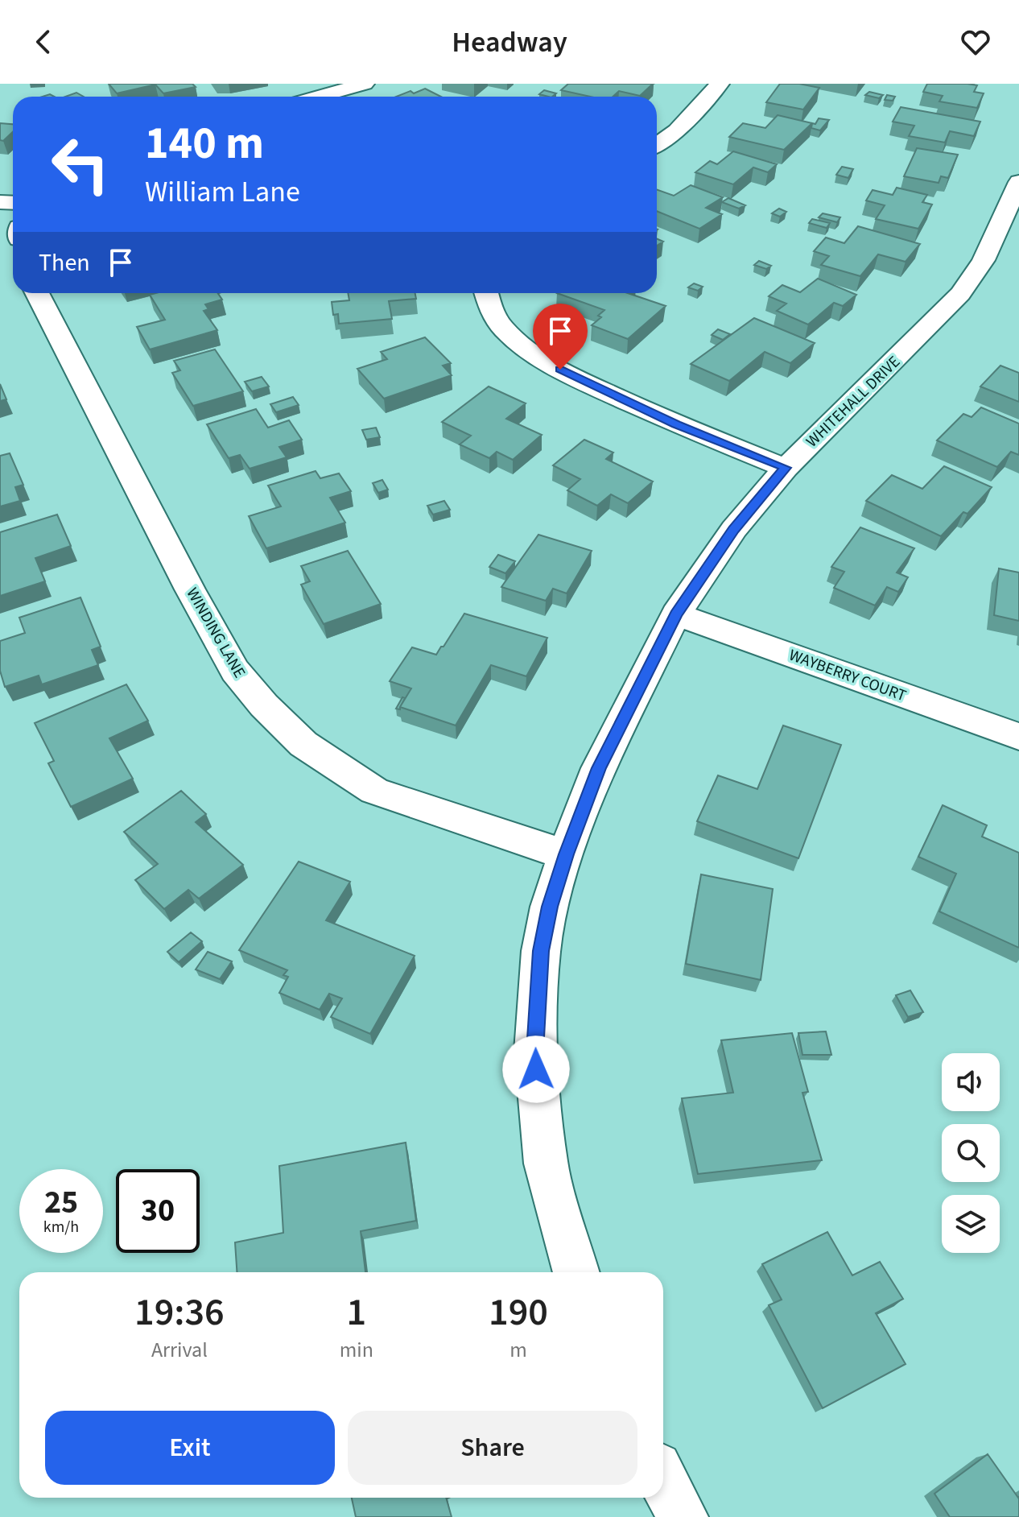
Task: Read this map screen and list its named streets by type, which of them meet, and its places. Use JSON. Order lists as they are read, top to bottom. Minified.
{"streets":{"street":["WHITEHALL DRIVE","WINDING LANE","WAYBERRY COURT"]},"crossings":[["WHITEHALL DRIVE","WINDING LANE"],["WHITEHALL DRIVE","WAYBERRY COURT"]],"page":{"header":"Headway","turn":["140 m","William Lane"],"then":"Then","speed":"25 km/h","limit":"30","eta":["19:36","Arrival","1","min","190","m"],"buttons":["Exit","Share"]}}
